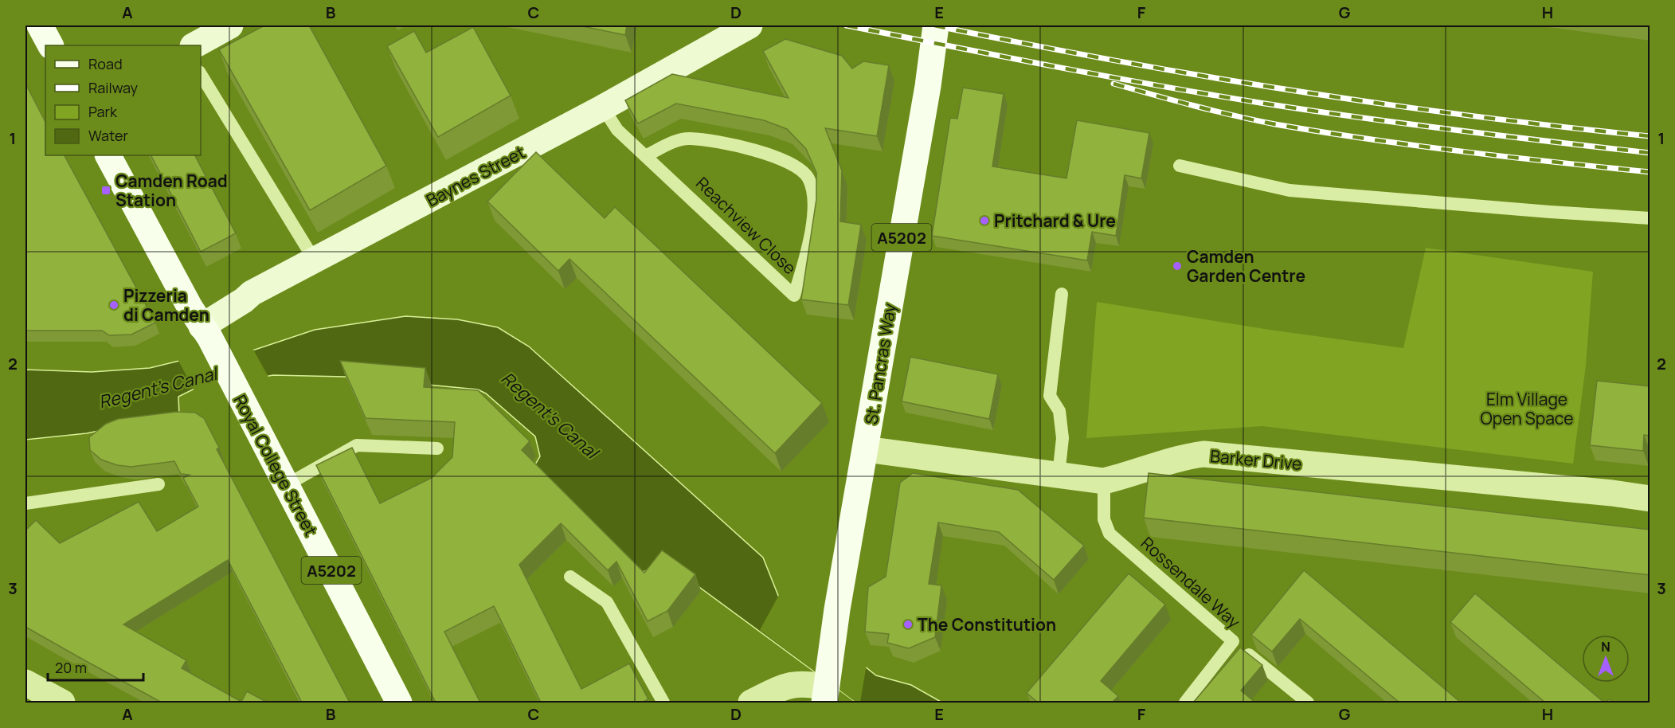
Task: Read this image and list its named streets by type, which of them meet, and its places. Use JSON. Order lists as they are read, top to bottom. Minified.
{"streets":{"main road":["A5202","St. Pancras Way","Royal College Street"],"street":["Baynes Street","Barker Drive"],"lane":["Reachview Close","Rossendale Way"]},"crossings":[["Baynes Street","Reachview Close"],["Baynes Street","Royal College Street"],["St. Pancras Way","Barker Drive"],["Barker Drive","Rossendale Way"]],"water":["Regent's Canal"],"parks":["Elm Village Open Space"],"places":{"transit":["Camden Road Station"],"other":["Pritchard & Ure","Camden Garden Centre","Pizzeria di Camden","The Constitution"]},"legend":["Road","Railway","Park","Water"],"scale_bar":"20 m","north":"top","grid":{"columns":["A","B","C","D","E","F","G","H"],"rows":["1","2","3"]}}
